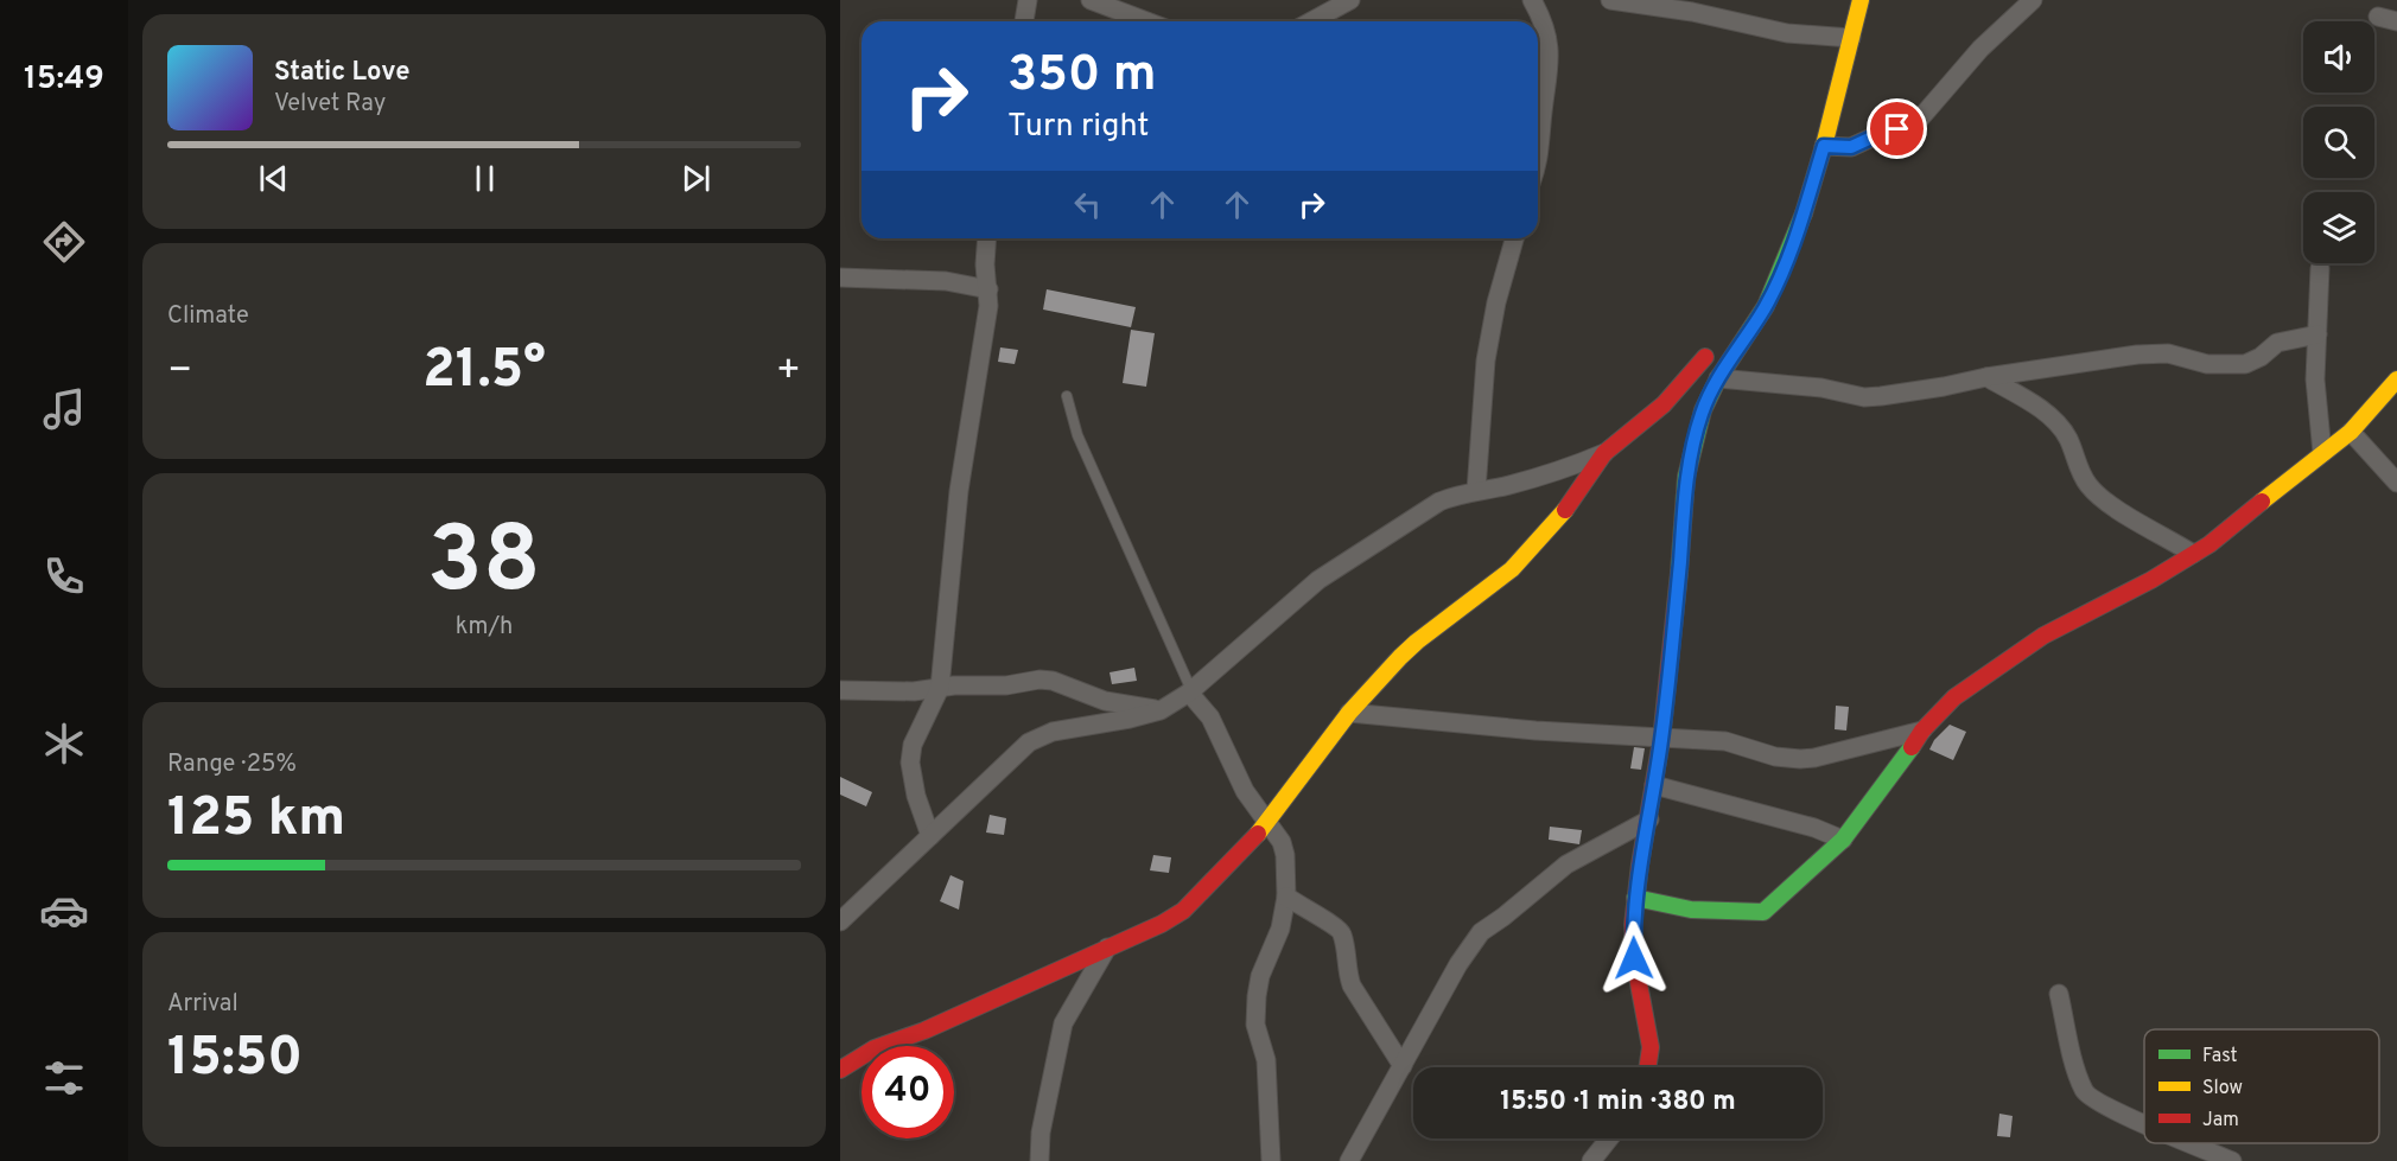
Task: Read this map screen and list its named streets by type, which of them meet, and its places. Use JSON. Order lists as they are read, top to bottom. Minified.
{"legend":["Fast","Slow","Jam"],"page":{"tabs":"15:49","turn":["350 m","Turn right"],"song":["Static Love","Velvet Ray"],"tile":["Climate",["38","km/h"],["Range · 25%","125 km"],["Arrival","15:50"]],"heat":["−","21.5°","+"],"limit":"40","trip":"15:50 · 1 min · 380 m"}}
